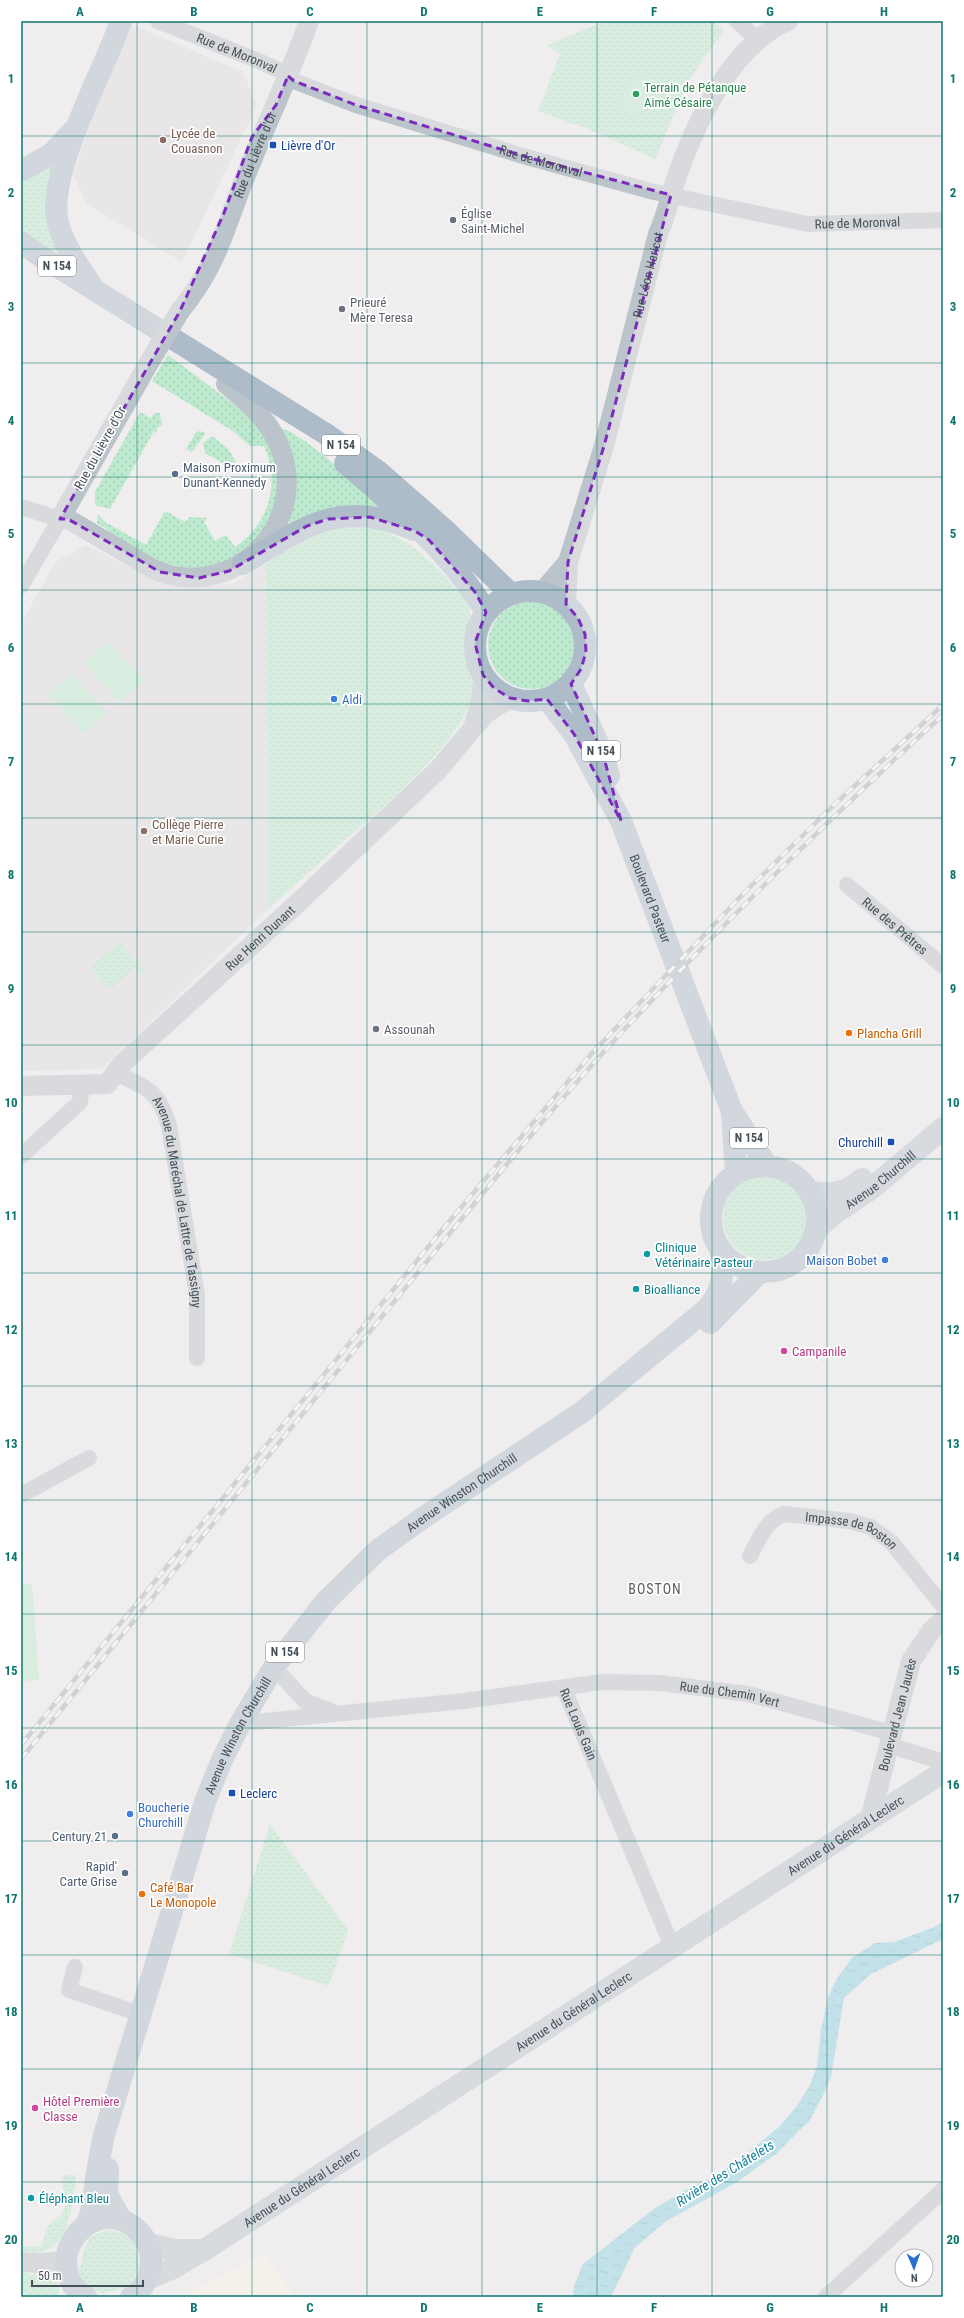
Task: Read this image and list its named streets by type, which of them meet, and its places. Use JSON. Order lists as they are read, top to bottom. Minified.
{"streets":{"main road":["N 154","Boulevard Pasteur","Avenue Churchill","Avenue Winston Churchill","Avenue du Général Leclerc"],"street":["Rue de Moronval","Rue du Lièvre d'Or","Rue Léon Haricot","Rue des Prêtres","Rue Henri Dunant","Avenue du Maréchal de Lattre de Tassigny","Impasse de Boston","Rue du Chemin Vert","Boulevard Jean Jaurès","Rue Louis Gain"]},"crossings":[["Rue de Moronval","Rue du Lièvre d'Or"],["Rue de Moronval","Rue Léon Haricot"],["N 154","Rue Léon Haricot"],["N 154","Boulevard Pasteur"],["N 154","Rue Henri Dunant"],["N 154","Avenue Churchill"],["N 154","Avenue Winston Churchill"],["Rue Léon Haricot","Boulevard Pasteur"],["Rue Léon Haricot","Rue Henri Dunant"],["Boulevard Pasteur","Rue Henri Dunant"],["Rue Henri Dunant","Avenue du Maréchal de Lattre de Tassigny"],["Avenue Churchill","Avenue Winston Churchill"],["Avenue Winston Churchill","Rue Louis Gain"],["Rue du Chemin Vert","Boulevard Jean Jaurès"],["Rue du Chemin Vert","Rue Louis Gain"],["Boulevard Jean Jaurès","Avenue du Général Leclerc"],["Rue Louis Gain","Avenue du Général Leclerc"]],"districts":["BOSTON"],"water":["Rivière des Châtelets"],"places":{"other":["Terrain de Pétanque Aimé Césaire","Lycée de Couasnon","Église Saint-Michel","Prieuré Mère Teresa","Maison Proximum Dunant-Kennedy","Aldi","Collège Pierre et Marie Curie","Assounah","Plancha Grill","Clinique Vétérinaire Pasteur","Maison Bobet","Bioalliance","Campanile","Boucherie Churchill","Century 21","Rapid' Carte Grise","Café Bar Le Monopole","Hôtel Première Classe","Éléphant Bleu"],"transit":["Lièvre d'Or","Churchill","Leclerc"]},"scale_bar":"50 m","north":"bottom","grid":{"columns":["A","B","C","D","E","F","G","H"],"rows":["1","2","3","4","5","6","7","8","9","10","11","12","13","14","15","16","17","18","19","20"]}}
